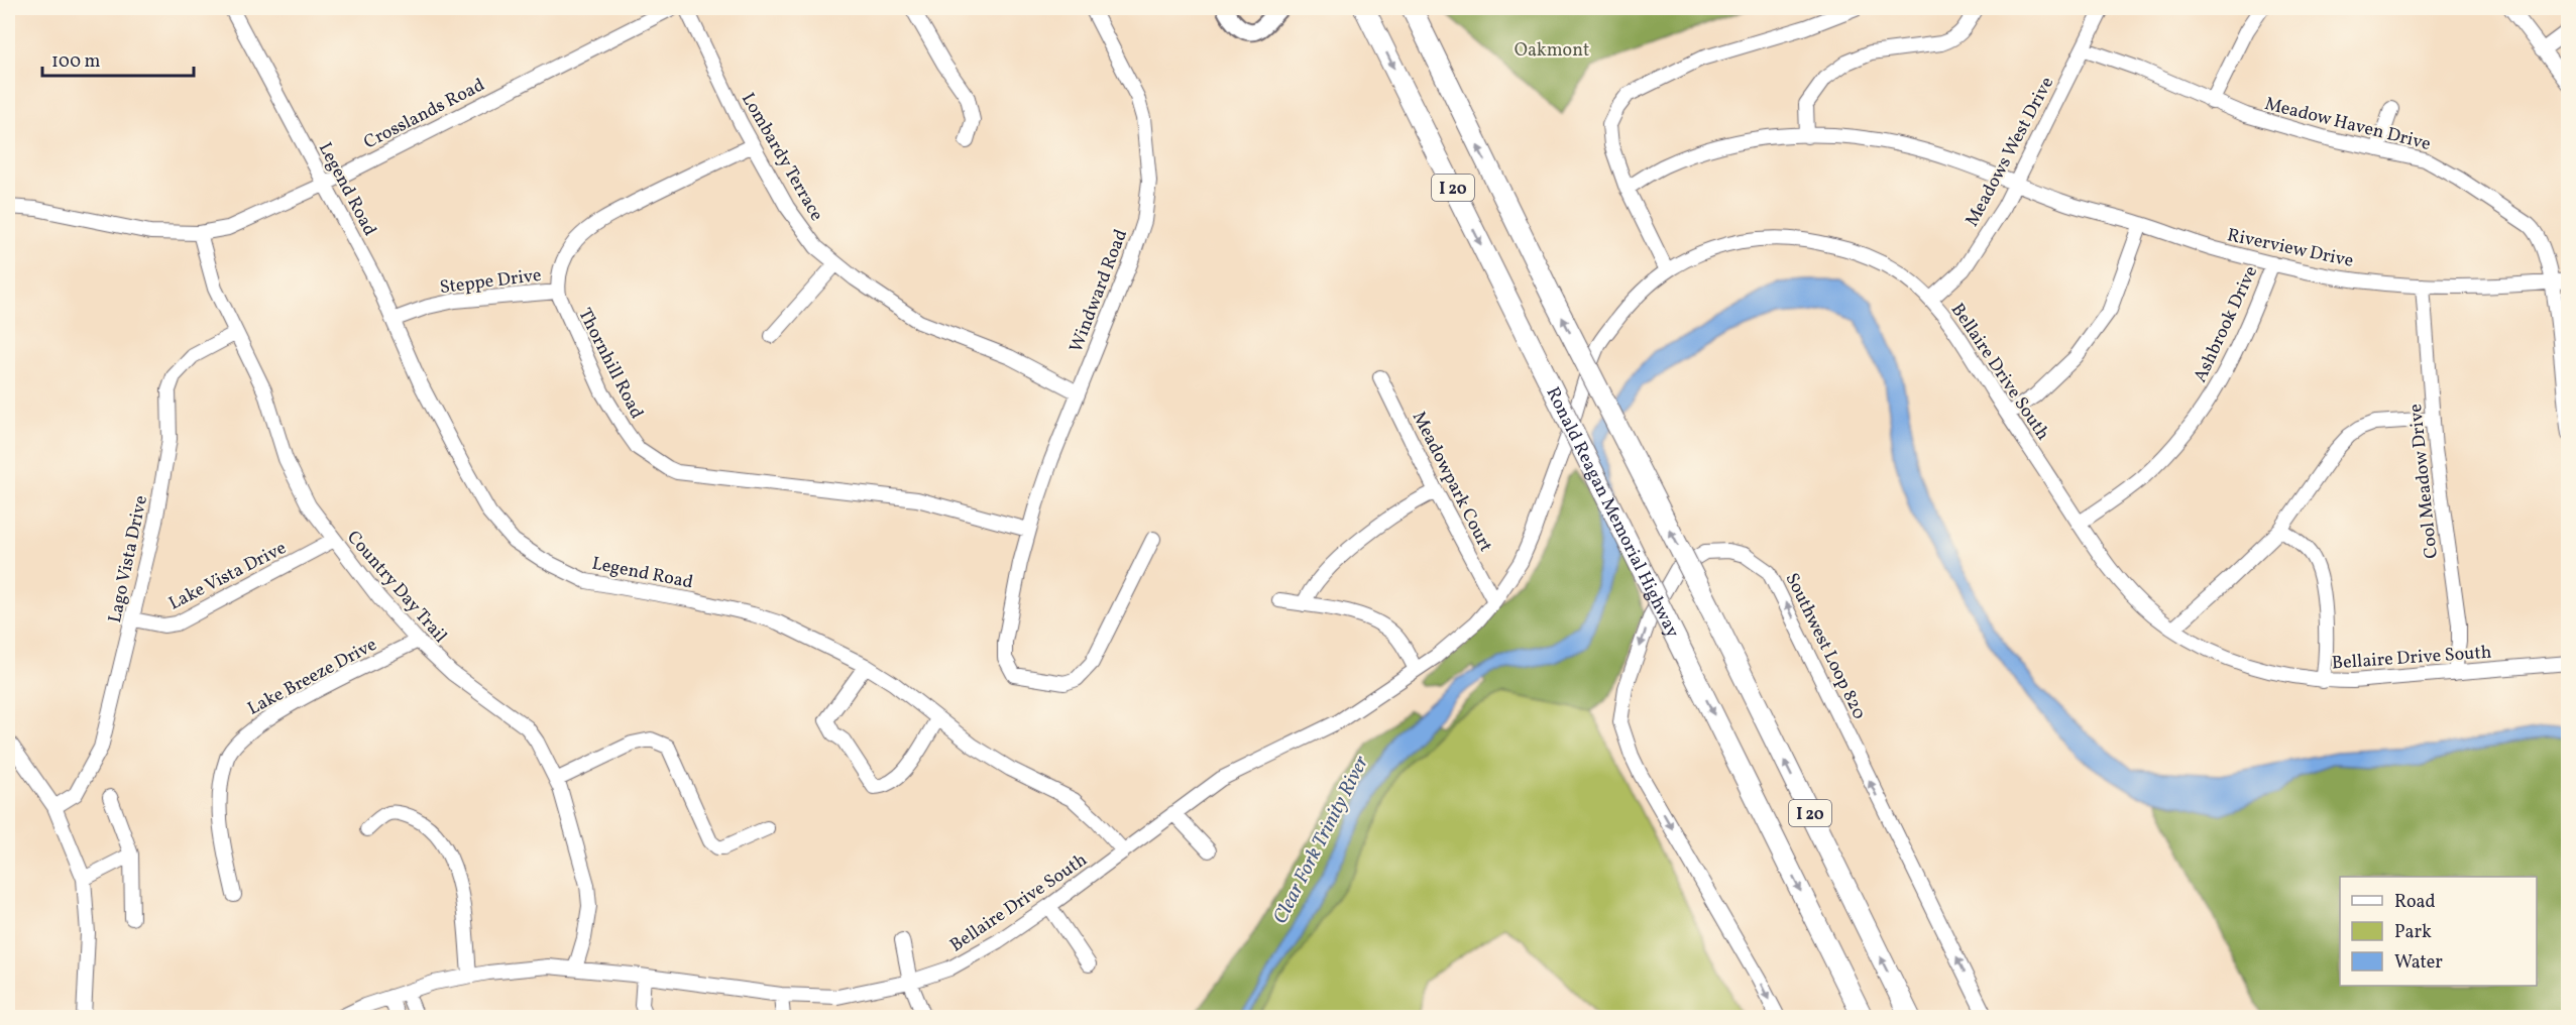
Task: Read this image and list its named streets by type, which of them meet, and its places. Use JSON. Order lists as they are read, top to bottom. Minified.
{"streets":{"highway":["I 20","Ronald Reagan Memorial Highway"],"street":["Crosslands Road","Meadow Haven Drive","Meadows West Drive","Lombardy Terrace","Legend Road","Riverview Drive","Steppe Drive","Windward Road","Ashbrook Drive","Thornhill Road","Bellaire Drive South","Meadowpark Court","Cool Meadow Drive","Lago Vista Drive","Lake Vista Drive","Country Day Trail","Southwest Loop 820","Lake Breeze Drive"]},"crossings":[["Crosslands Road","Legend Road"],["Crosslands Road","Country Day Trail"],["Meadow Haven Drive","Meadows West Drive"],["Meadow Haven Drive","Riverview Drive"],["Meadows West Drive","Riverview Drive"],["Meadows West Drive","Bellaire Drive South"],["Lombardy Terrace","Windward Road"],["Legend Road","Steppe Drive"],["Legend Road","Bellaire Drive South"],["Riverview Drive","Ashbrook Drive"],["Riverview Drive","Cool Meadow Drive"],["Steppe Drive","Thornhill Road"],["Windward Road","Thornhill Road"],["Ashbrook Drive","Bellaire Drive South"],["Bellaire Drive South","Meadowpark Court"],["Bellaire Drive South","Cool Meadow Drive"],["Bellaire Drive South","Country Day Trail"],["Lago Vista Drive","Lake Vista Drive"],["Lago Vista Drive","Country Day Trail"],["Lake Vista Drive","Country Day Trail"],["Country Day Trail","Lake Breeze Drive"]],"water":["Clear Fork Trinity River"],"parks":["Oakmont"],"legend":["Road","Park","Water"],"scale_bar":"100 m"}
